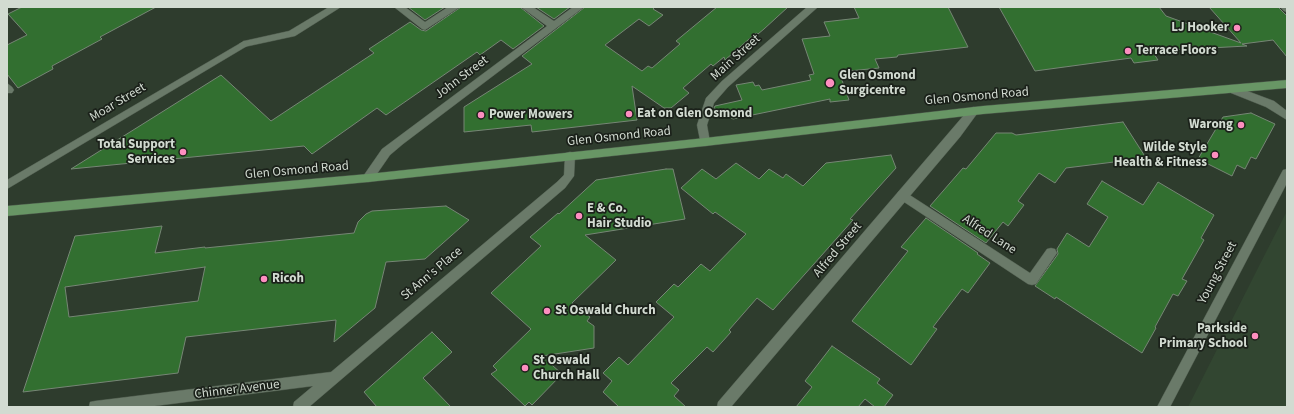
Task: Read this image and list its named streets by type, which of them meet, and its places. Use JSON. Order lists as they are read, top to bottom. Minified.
{"streets":{"highway":["Glen Osmond Road"],"street":["Main Street","John Street","Moar Street","Alfred Lane","Alfred Street","Young Street","St Ann's Place","Chinner Avenue"]},"crossings":[["Main Street","Glen Osmond Road"],["John Street","Glen Osmond Road"],["Glen Osmond Road","Alfred Street"],["Glen Osmond Road","St Ann's Place"],["Alfred Lane","Alfred Street"],["St Ann's Place","Chinner Avenue"]],"places":["LJ Hooker","Terrace Floors","Glen Osmond Surgicentre","Eat on Glen Osmond","Power Mowers","Warong","Total Support Services","Wilde Style Health & Fitness","E & Co. Hair Studio","Ricoh","St Oswald Church","Parkside Primary School","St Oswald Church Hall"]}
